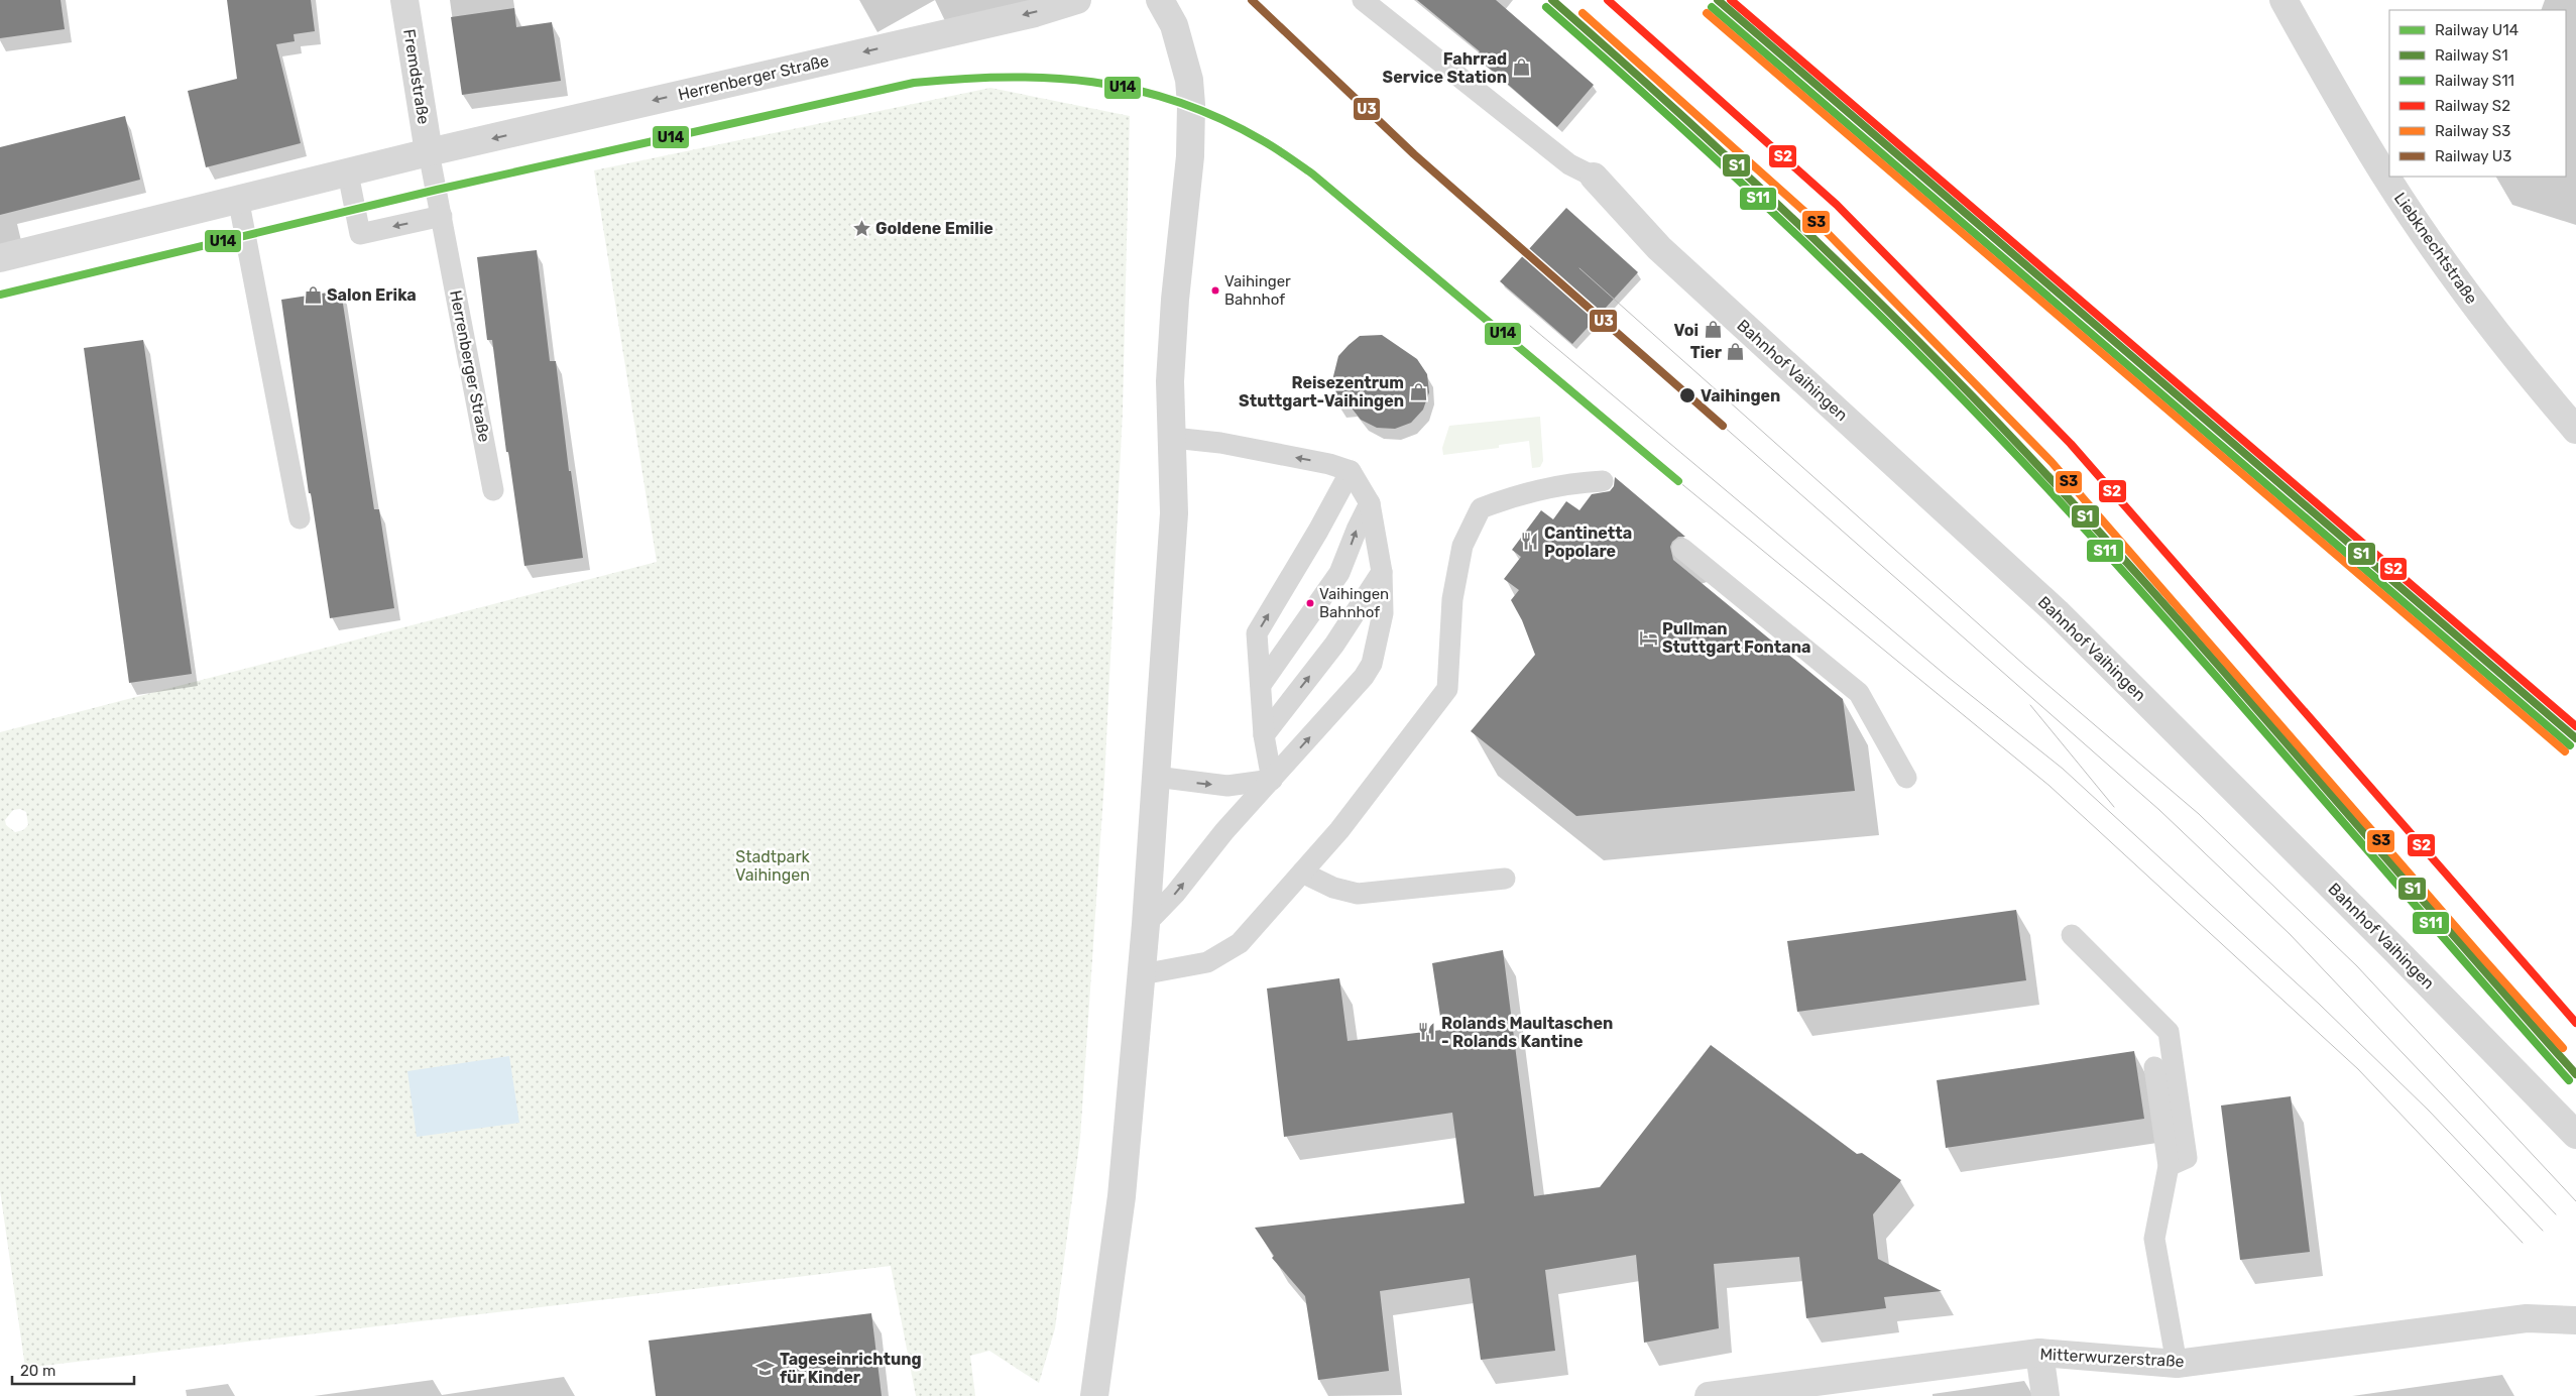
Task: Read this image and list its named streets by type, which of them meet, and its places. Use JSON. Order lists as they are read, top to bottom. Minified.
{"streets":{"street":["Fremdstraße","Herrenberger Straße","Liebknechtstraße","Bahnhof Vaihingen","Mitterwurzerstraße"]},"crossings":[["Fremdstraße","Herrenberger Straße"]],"one_way":["Herrenberger Straße"],"parks":["Stadtpark Vaihingen"],"places":{"shop":["Fahrrad Service Station","Salon Erika","Voi","Tier","Reisezentrum Stuttgart-Vaihingen"],"place":["Goldene Emilie"],"other":["Vaihinger Bahnhof","Vaihingen","Vaihingen Bahnhof"],"restaurant":["Cantinetta Popolare","Rolands Maultaschen - Rolands Kantine"],"hotel":["Pullman Stuttgart Fontana"],"school or university":["Tageseinrichtung für Kinder"]},"lines":["rail line S1","rail line S2","rail line U3","rail line S11","rail line S3","rail line U14"],"legend":["Railway U14","Railway S1","Railway S11","Railway S2","Railway S3","Railway U3"],"scale_bar":"20 m"}
